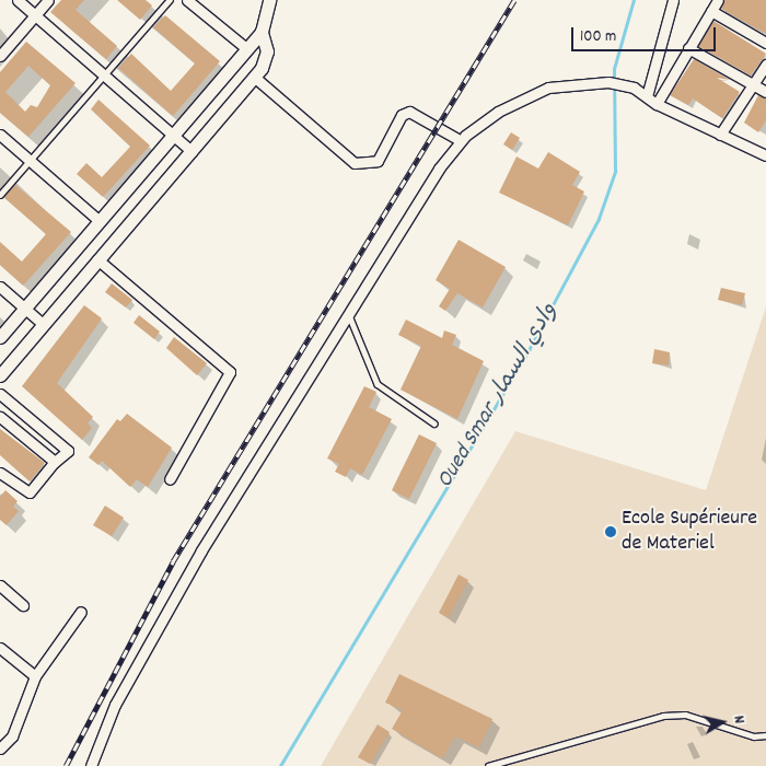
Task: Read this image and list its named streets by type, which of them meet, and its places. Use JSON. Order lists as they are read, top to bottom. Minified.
{"water":["Oued Smar وادي السمار"],"places":["Ecole Supérieure de Materiel"],"scale_bar":"100 m","north":"right"}
